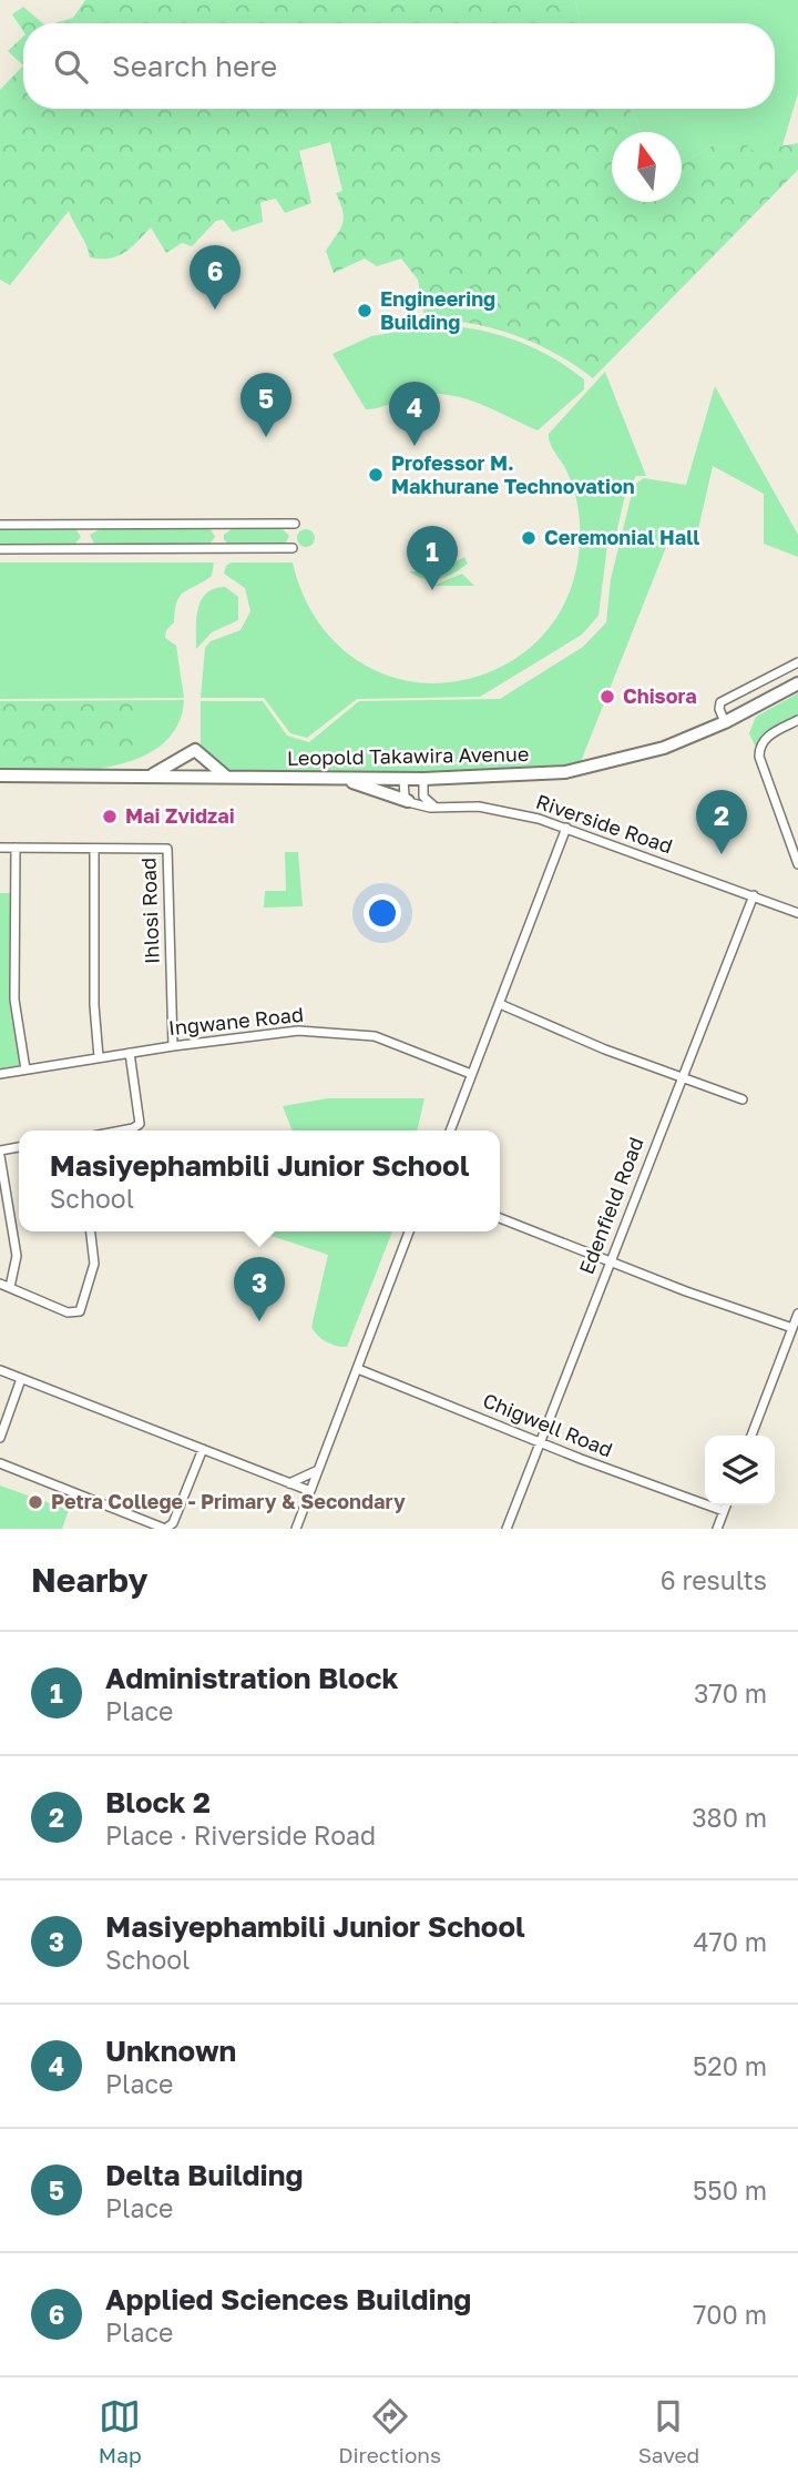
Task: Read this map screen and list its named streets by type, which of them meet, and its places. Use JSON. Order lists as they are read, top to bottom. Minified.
{"streets":{"highway":["Leopold Takawira Avenue"],"street":["Riverside Road","Ihlosi Road","Ingwane Road","Edenfield Road","Chigwell Road"]},"crossings":[["Riverside Road","Edenfield Road"],["Ihlosi Road","Ingwane Road"],["Edenfield Road","Chigwell Road"]],"places":["Engineering Building","Professor M. Makhurane Technovation","Ceremonial Hall","Chisora","Mai Zvidzai","Petra College - Primary & Secondary"],"north":"top","page":{"search":"Search here","pins":["6","5","4","1","2","3"],"popup":["Masiyephambili Junior School","School"],"heading":["Nearby","6 results"],"list":[{"mark":"1","name":"Administration Block","note":"Place","value":"370 m"},{"mark":"2","name":"Block 2","note":"Place · Riverside Road","value":"380 m"},{"mark":"3","name":"Masiyephambili Junior School","note":"School","value":"470 m"},{"mark":"4","name":"Unknown","note":"Place","value":"520 m"},{"mark":"5","name":"Delta Building","note":"Place","value":"550 m"},{"mark":"6","name":"Applied Sciences Building","note":"Place","value":"700 m"}],"nav":["Map","Directions","Saved"]}}
